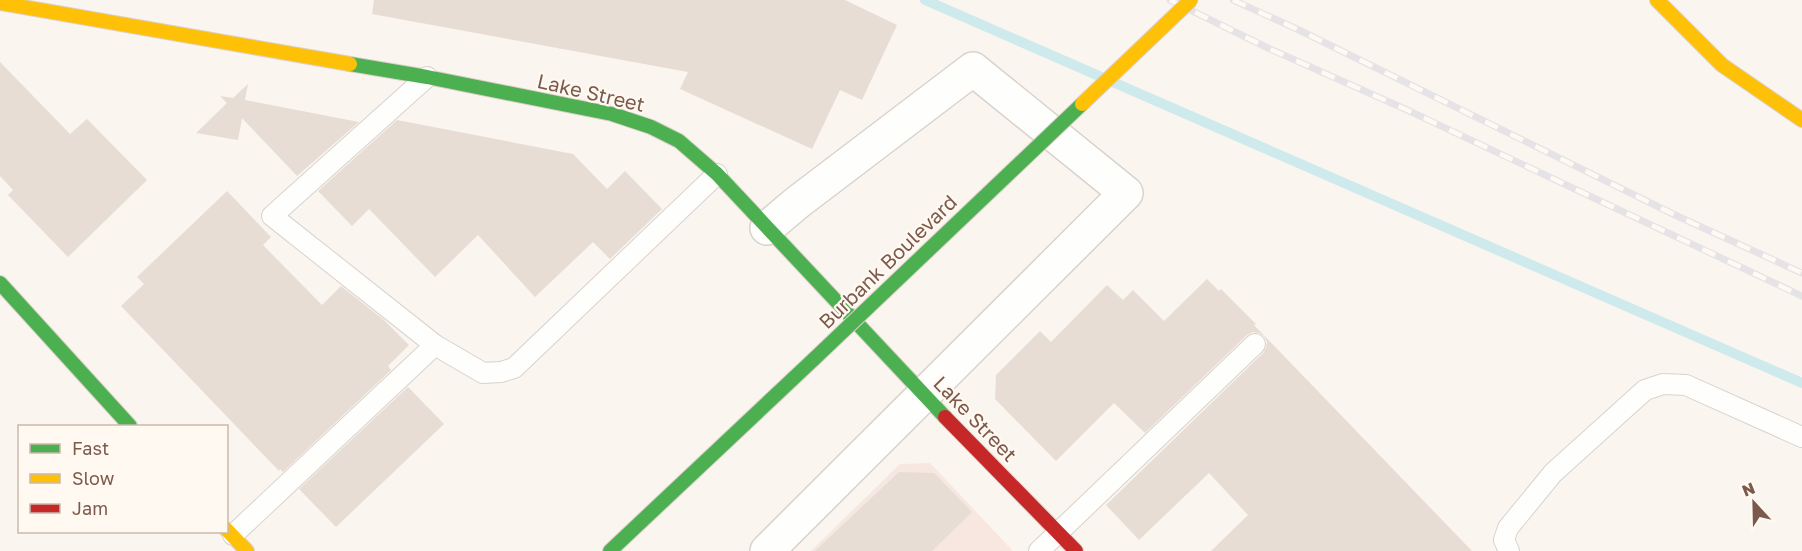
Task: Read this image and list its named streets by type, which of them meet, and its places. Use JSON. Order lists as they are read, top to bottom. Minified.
{"streets":{"street":["Lake Street","Burbank Boulevard"]},"legend":["Fast","Slow","Jam"],"north":"top"}
